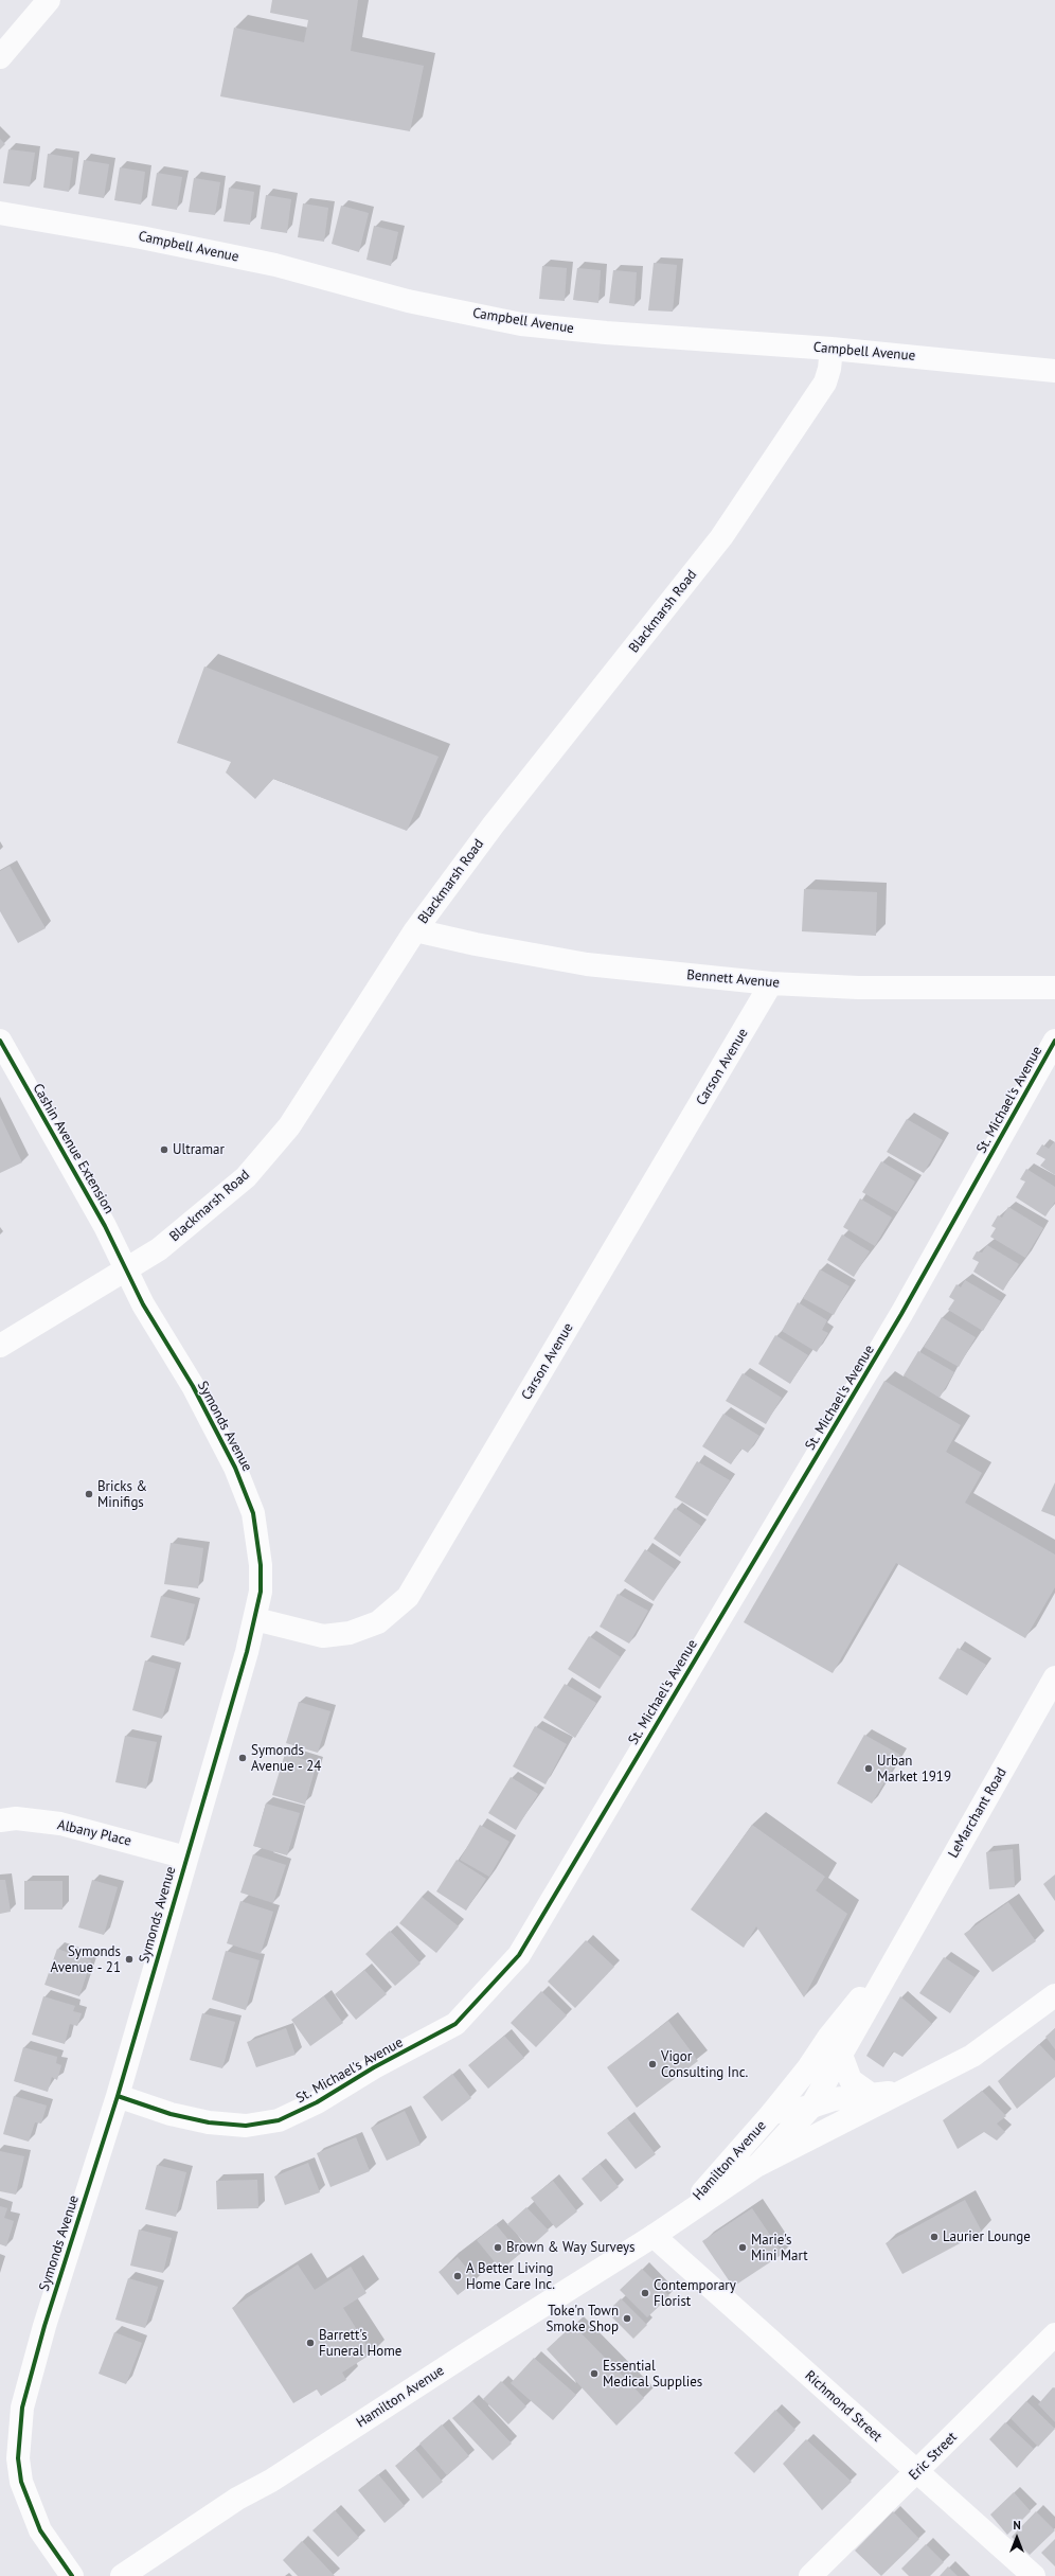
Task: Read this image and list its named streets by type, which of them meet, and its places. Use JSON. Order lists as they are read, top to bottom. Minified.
{"streets":{"street":["Campbell Avenue","Blackmarsh Road","Bennett Avenue","Carson Avenue","St. Michael's Avenue","Cashin Avenue Extension","Symonds Avenue","LeMarchant Road","Albany Place","Hamilton Avenue","Richmond Street","Eric Street"]},"crossings":[["Campbell Avenue","Blackmarsh Road"],["Blackmarsh Road","Bennett Avenue"],["Blackmarsh Road","Cashin Avenue Extension"],["Blackmarsh Road","Symonds Avenue"],["Bennett Avenue","Carson Avenue"],["Carson Avenue","Symonds Avenue"],["St. Michael's Avenue","Symonds Avenue"],["Cashin Avenue Extension","Symonds Avenue"],["Symonds Avenue","Albany Place"],["LeMarchant Road","Hamilton Avenue"],["Hamilton Avenue","Richmond Street"],["Richmond Street","Eric Street"]],"places":["Ultramar","Bricks & Minifigs","Symonds Avenue - 24","Urban Market 1919","Symonds Avenue - 21","Vigor Consulting Inc.","Laurier Lounge","Brown & Way Surveys","Marie's Mini Mart","A Better Living Home Care Inc.","Contemporary Florist","Toke'n Town Smoke Shop","Barrett's Funeral Home","Essential Medical Supplies"],"north":"top"}
